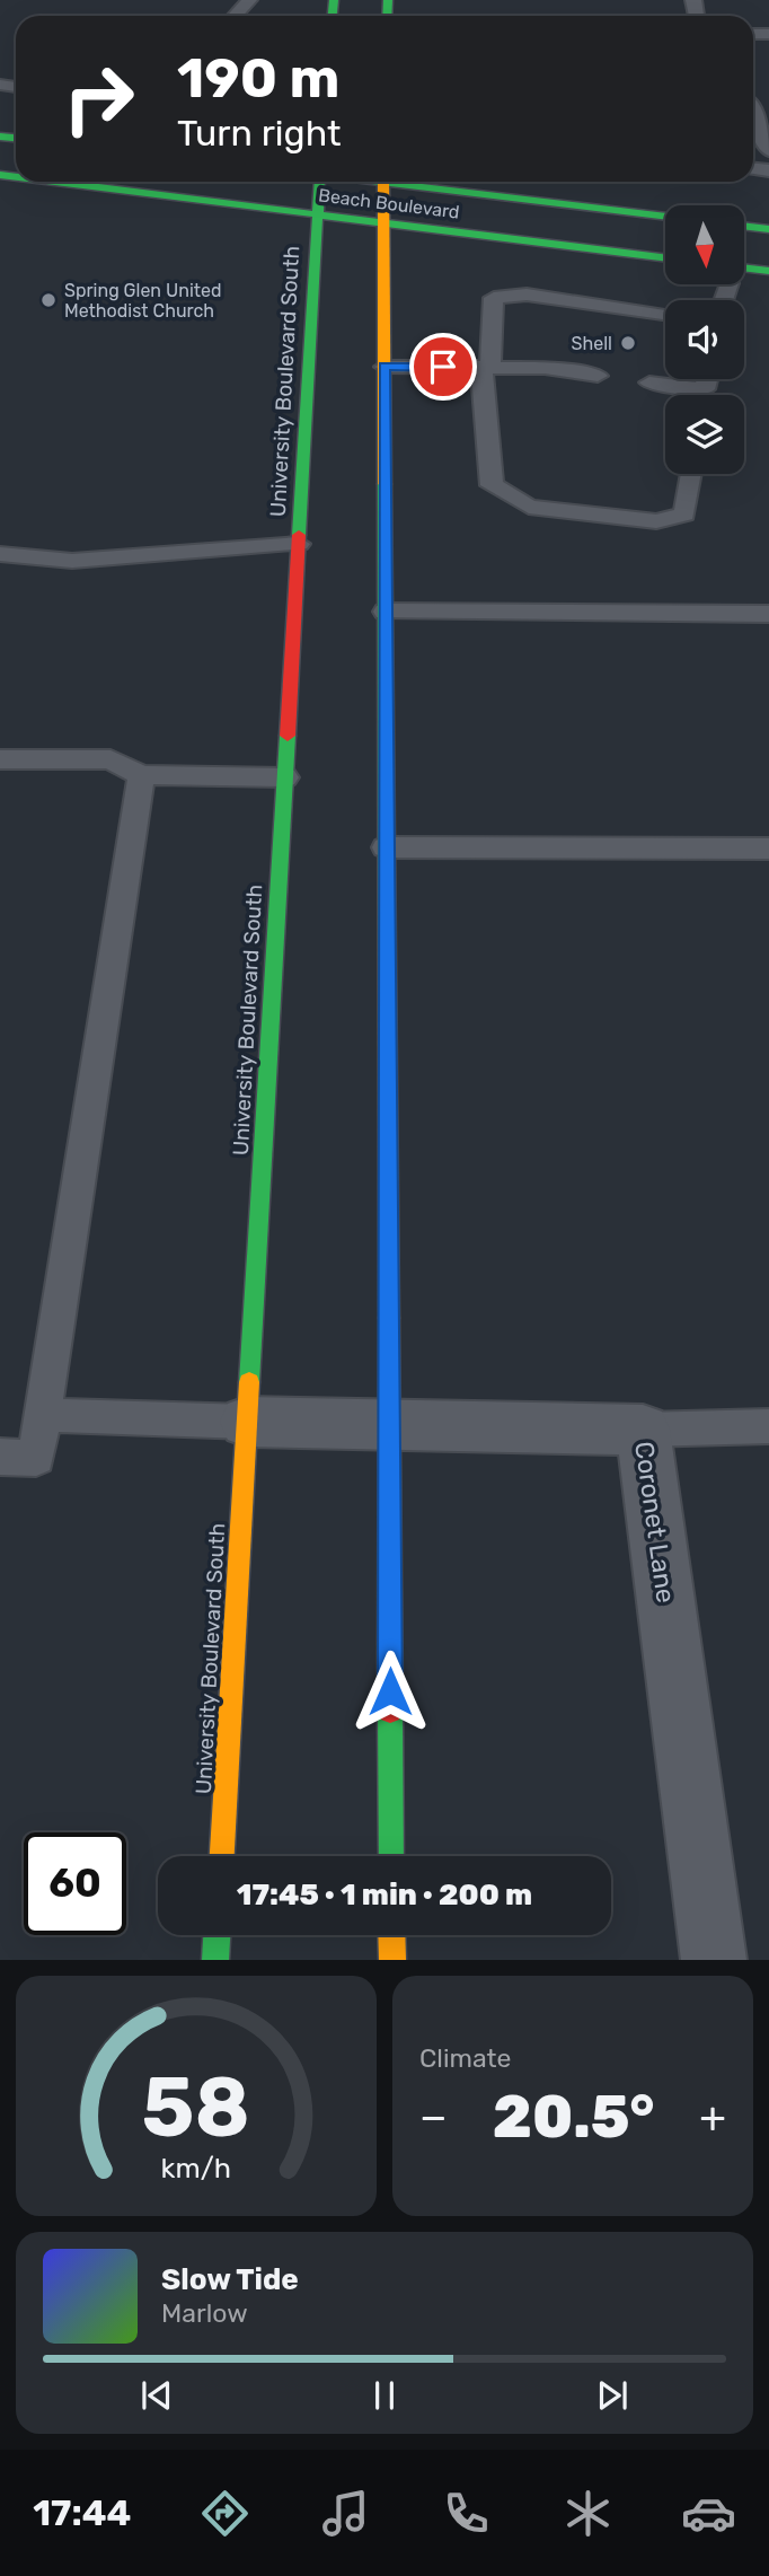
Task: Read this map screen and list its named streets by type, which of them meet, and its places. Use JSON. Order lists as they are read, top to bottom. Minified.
{"streets":{"main road":["Beach Boulevard","University Boulevard South"],"street":["Coronet Lane"]},"crossings":[["Beach Boulevard","University Boulevard South"],["University Boulevard South","Coronet Lane"]],"places":["Spring Glen United Methodist Church","Shell"],"north":"bottom","page":{"turn":["190 m","Turn right"],"limit":"60","trip":"17:45 · 1 min · 200 m","tile":"Climate","heat":["−","20.5°","+"],"song":["Slow Tide","Marlow"],"tabs":"17:44","gauge":["58","km/h"]}}
